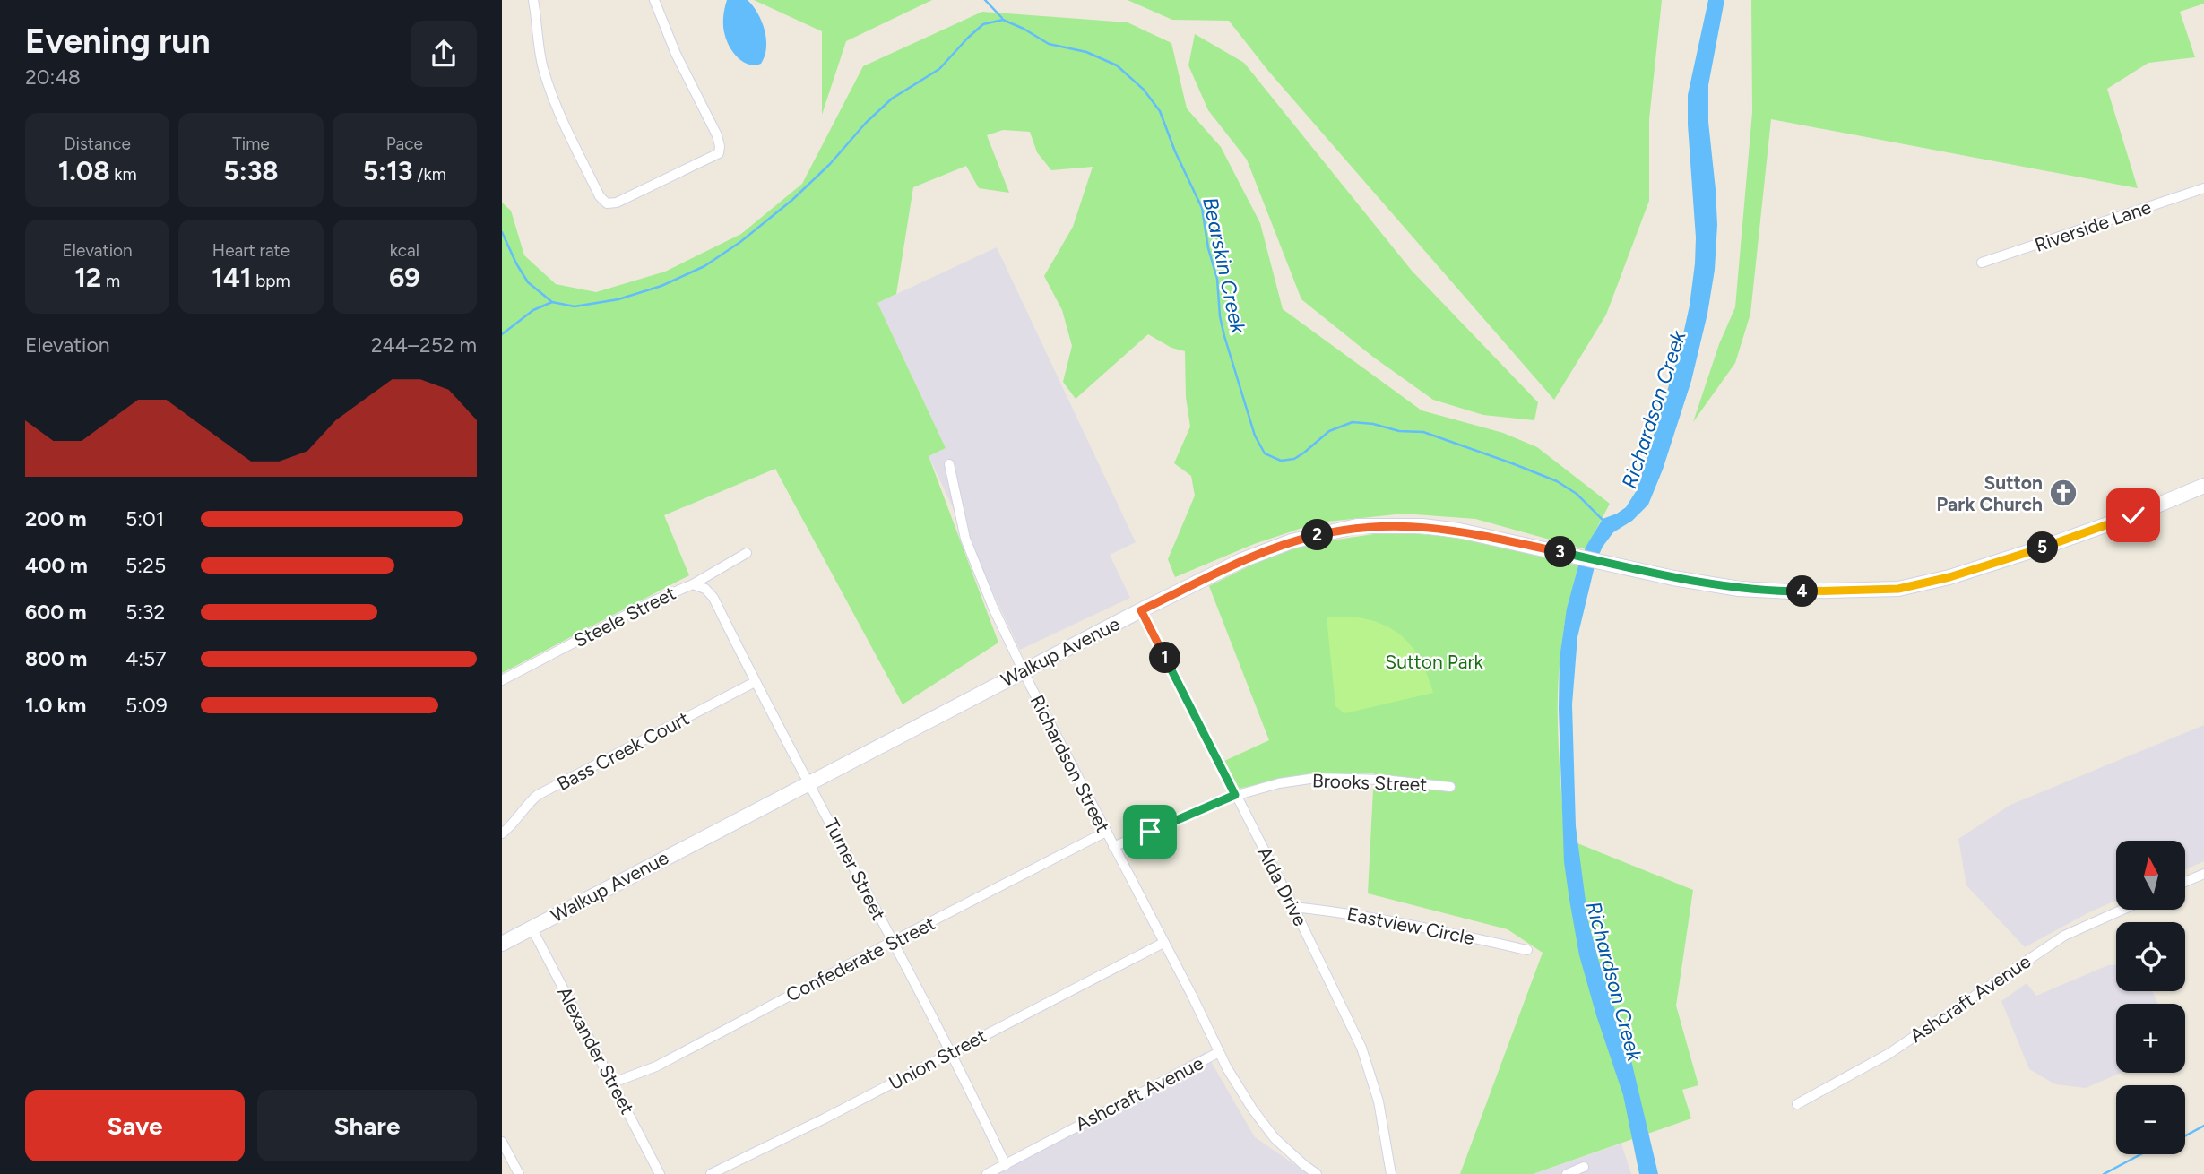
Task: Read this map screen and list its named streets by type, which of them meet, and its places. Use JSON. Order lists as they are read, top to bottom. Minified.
{"streets":{"street":["Riverside Lane","Steele Street","Walkup Avenue","Bass Creek Court","Richardson Street","Brooks Street","Turner Street","Alda Drive","Eastview Circle","Confederate Street","Ashcraft Avenue","Alexander Street","Union Street"]},"crossings":[["Steele Street","Turner Street"],["Walkup Avenue","Richardson Street"],["Walkup Avenue","Turner Street"],["Walkup Avenue","Alda Drive"],["Walkup Avenue","Alexander Street"],["Bass Creek Court","Turner Street"],["Richardson Street","Brooks Street"],["Richardson Street","Confederate Street"],["Richardson Street","Ashcraft Avenue"],["Richardson Street","Union Street"],["Brooks Street","Alda Drive"],["Turner Street","Confederate Street"],["Turner Street","Ashcraft Avenue"],["Turner Street","Union Street"],["Alda Drive","Eastview Circle"],["Confederate Street","Alexander Street"]],"water":["Bearskin Creek","Richardson Creek"],"parks":["Sutton Park"],"places":{"church":["Sutton Park Church"]},"north":"top","page":{"heading":["Evening run","20:48"],"stats":[["Distance","1.08 km"],["Time","5:38"],["Pace","5:13 /km"],["Elevation","12 m"],["Heart rate","141 bpm"],["kcal","69"]],"chart":["Elevation","244–252 m"],"list":[{"name":"200 m","note":"5:01"},{"name":"400 m","note":"5:25"},{"name":"600 m","note":"5:32"},{"name":"800 m","note":"4:57"},{"name":"1.0 km","note":"5:09"}],"pins":["2","5","3","4","1"],"map_buttons":["+","−"],"buttons":["Save","Share"]}}
